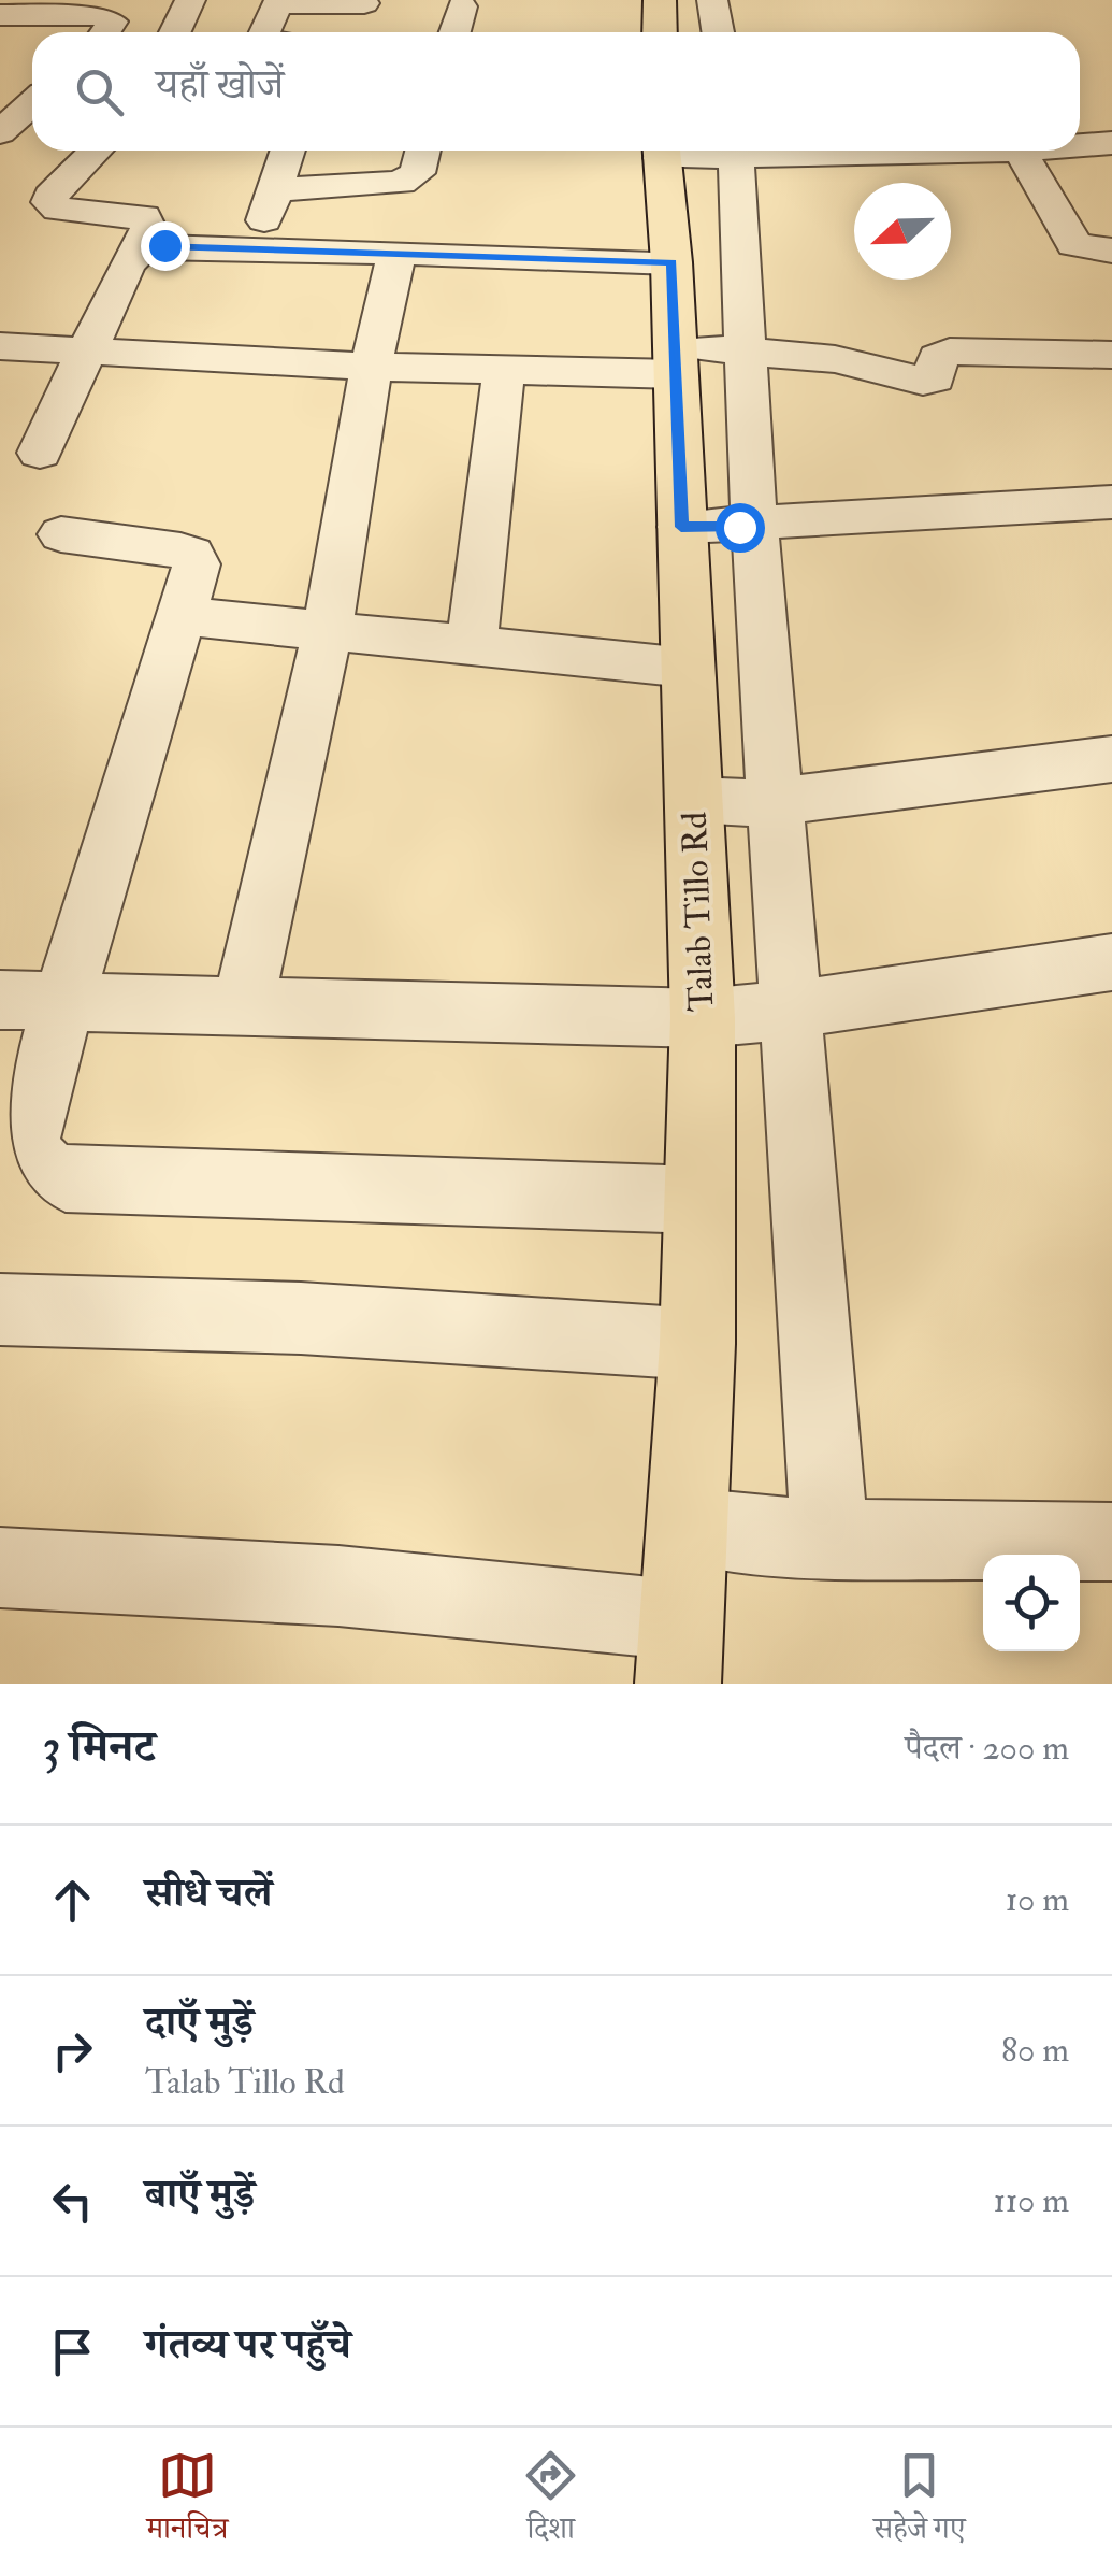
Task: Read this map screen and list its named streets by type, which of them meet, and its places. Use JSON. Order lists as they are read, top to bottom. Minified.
{"streets":{"main road":["Talab Tillo Rd"]},"north":"left","page":{"search":"यहाँ खोजें","heading":["3 मिनट","पैदल · 200 m"],"list":[["सीधे चलें","10 m"],["दाएँ मुड़ें","Talab Tillo Rd","80 m"],["बाएँ मुड़ें","110 m"],"गंतव्य पर पहुँचे"],"nav":["मानचित्र","दिशा","सहेजे गए"]}}
